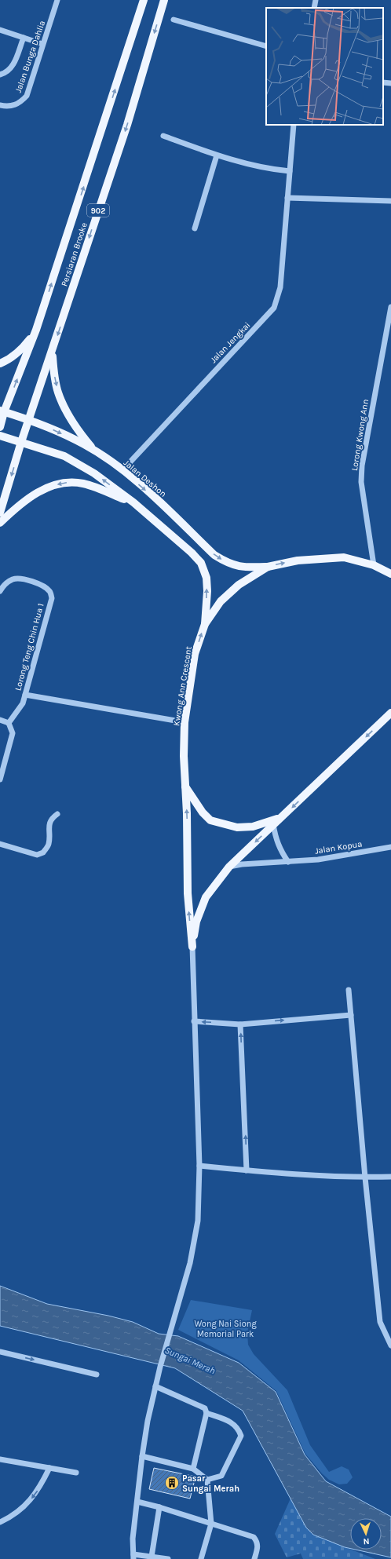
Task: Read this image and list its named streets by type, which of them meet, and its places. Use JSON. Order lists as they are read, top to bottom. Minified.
{"streets":{"main road":["902","Persiaran Brooke","Jalan Deshon","Kwong Ann Crescent"],"street":["Jalan Bunga Dahlia","Jalan Jengkai","Lorong Kwong Ann","Lorong Teng Chin Hua 1","Jalan Kopua"]},"crossings":[["Persiaran Brooke","Jalan Deshon"],["Jalan Jengkai","Jalan Deshon"],["Lorong Kwong Ann","Kwong Ann Crescent"],["Jalan Deshon","Kwong Ann Crescent"]],"water":["Sungai Merah"],"parks":["Wong Nai Siong Memorial Park"],"places":{"building":["Pasar Sungai Merah"]},"north":"bottom"}
